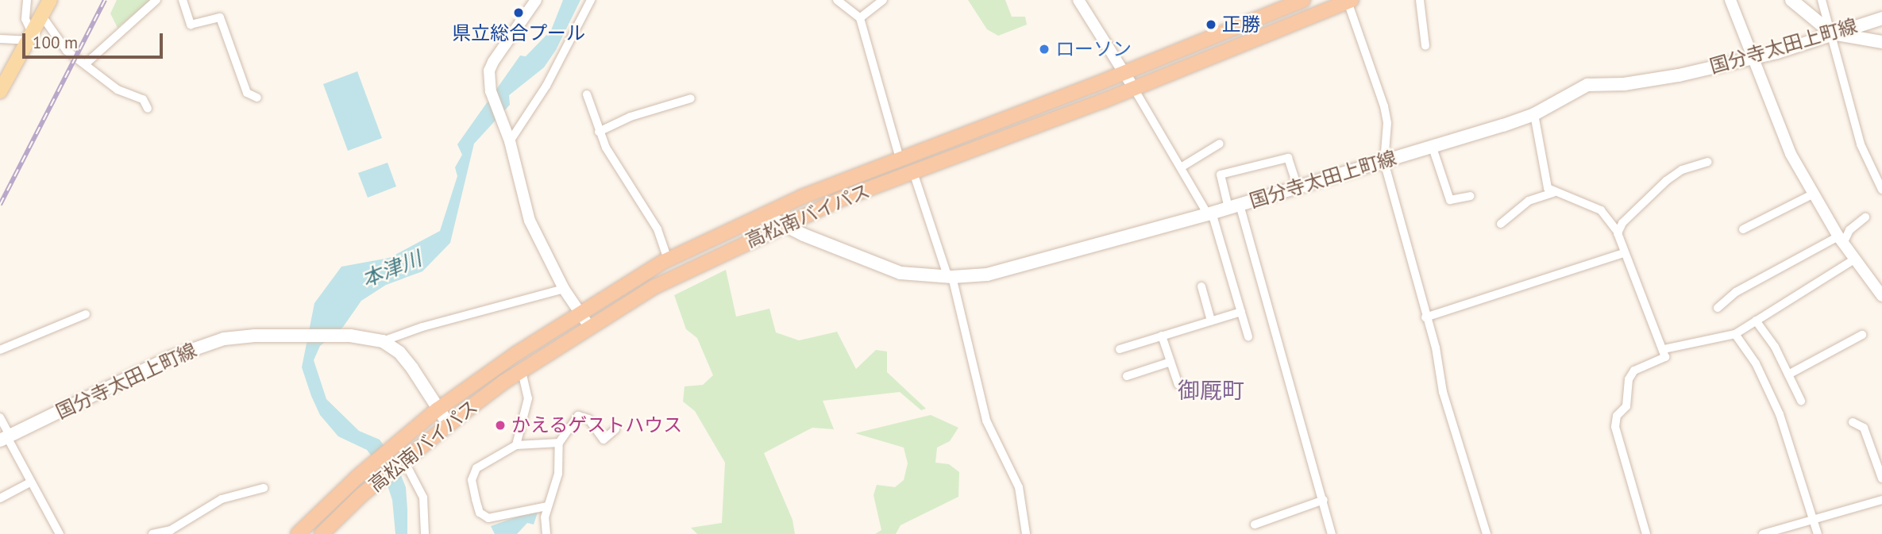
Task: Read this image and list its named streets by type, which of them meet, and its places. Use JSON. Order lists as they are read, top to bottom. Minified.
{"streets":{"highway":["高松南バイパス"],"main road":["国分寺太田上町線"]},"crossings":[["国分寺太田上町線","高松南バイパス"]],"districts":["御厩町"],"water":["本津川"],"places":["県立総合プール","正勝","ローソン","かえるゲストハウス"],"scale_bar":"100 m"}
